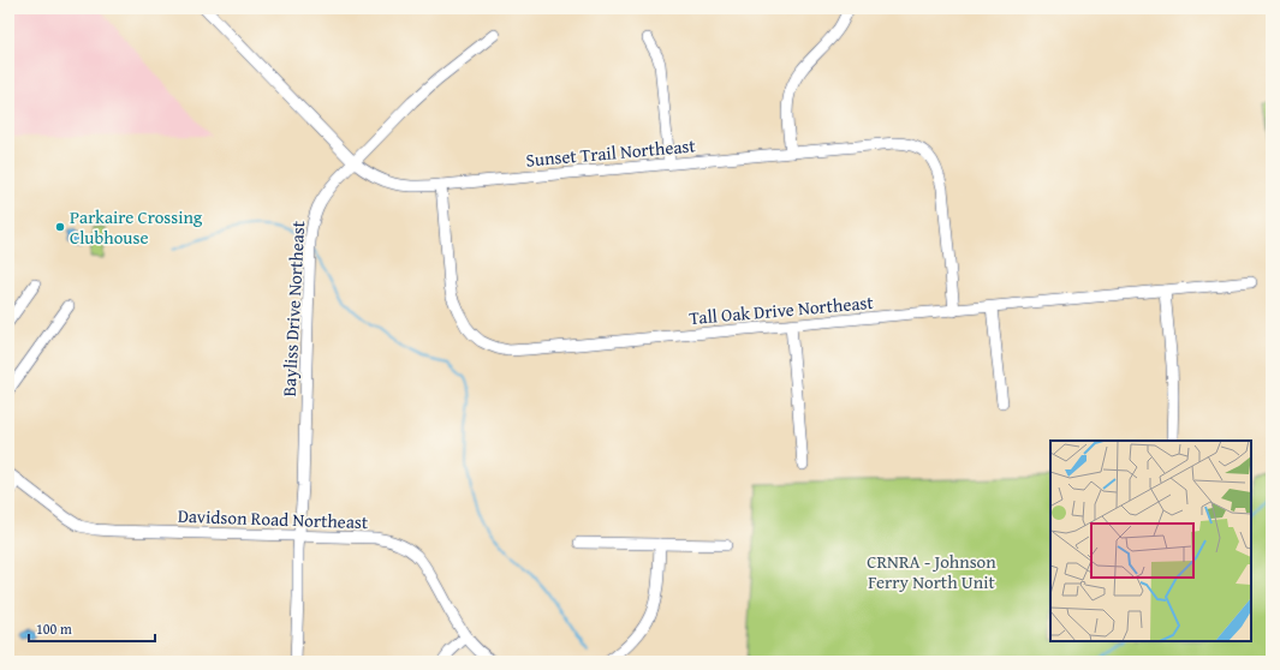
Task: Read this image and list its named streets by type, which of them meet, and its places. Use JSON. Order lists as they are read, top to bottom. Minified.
{"streets":{"street":["Sunset Trail Northeast","Bayliss Drive Northeast","Tall Oak Drive Northeast","Davidson Road Northeast"]},"crossings":[["Sunset Trail Northeast","Bayliss Drive Northeast"],["Sunset Trail Northeast","Tall Oak Drive Northeast"],["Bayliss Drive Northeast","Davidson Road Northeast"]],"parks":["CRNRA - Johnson Ferry North Unit"],"places":["Parkaire Crossing Clubhouse"],"scale_bar":"100 m"}
